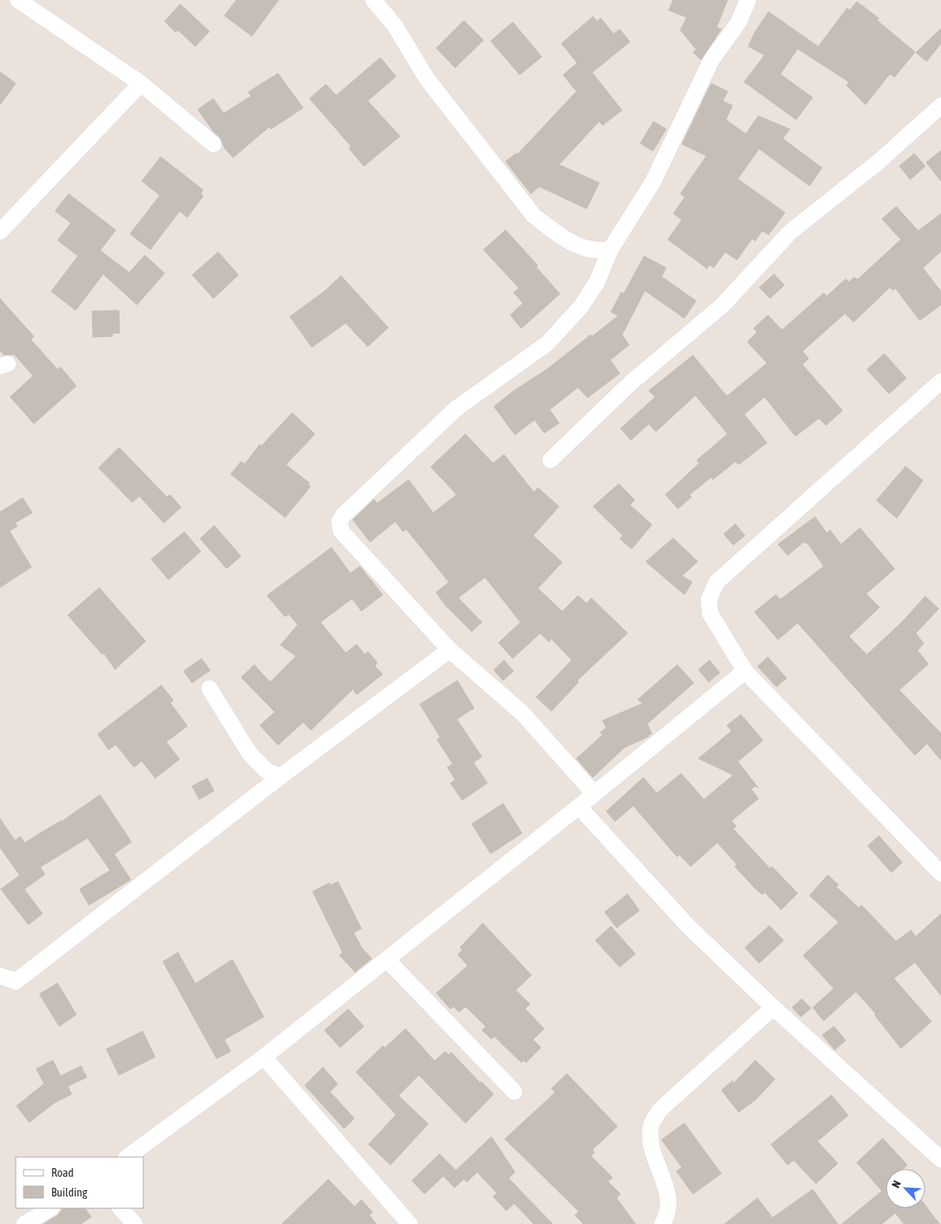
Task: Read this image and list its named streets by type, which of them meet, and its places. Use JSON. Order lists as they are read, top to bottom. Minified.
{"legend":["Road","Building"],"north":"top left"}
